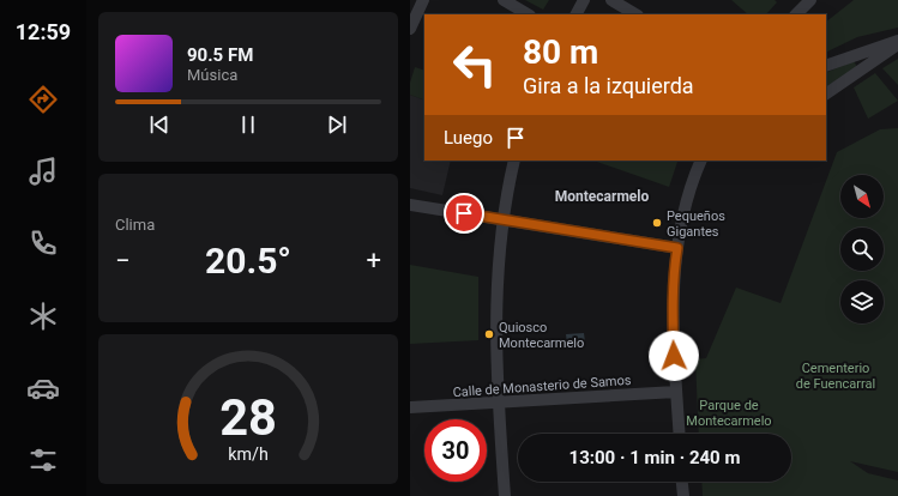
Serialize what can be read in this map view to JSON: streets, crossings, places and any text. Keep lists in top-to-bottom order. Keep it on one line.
{"streets":{"street":["Calle de Monasterio de Samos"]},"districts":["Montecarmelo"],"parks":["Cementerio de Fuencarral","Parque de Montecarmelo"],"places":["Pequeños Gigantes","Quiosco Montecarmelo"],"north":"bottom right","page":{"tabs":"12:59","turn":["80 m","Gira a la izquierda"],"song":["90.5 FM","Música"],"then":"Luego","tile":"Clima","heat":["−","20.5°","+"],"limit":"30","trip":"13:00 · 1 min · 240 m","gauge":["28","km/h"]}}
